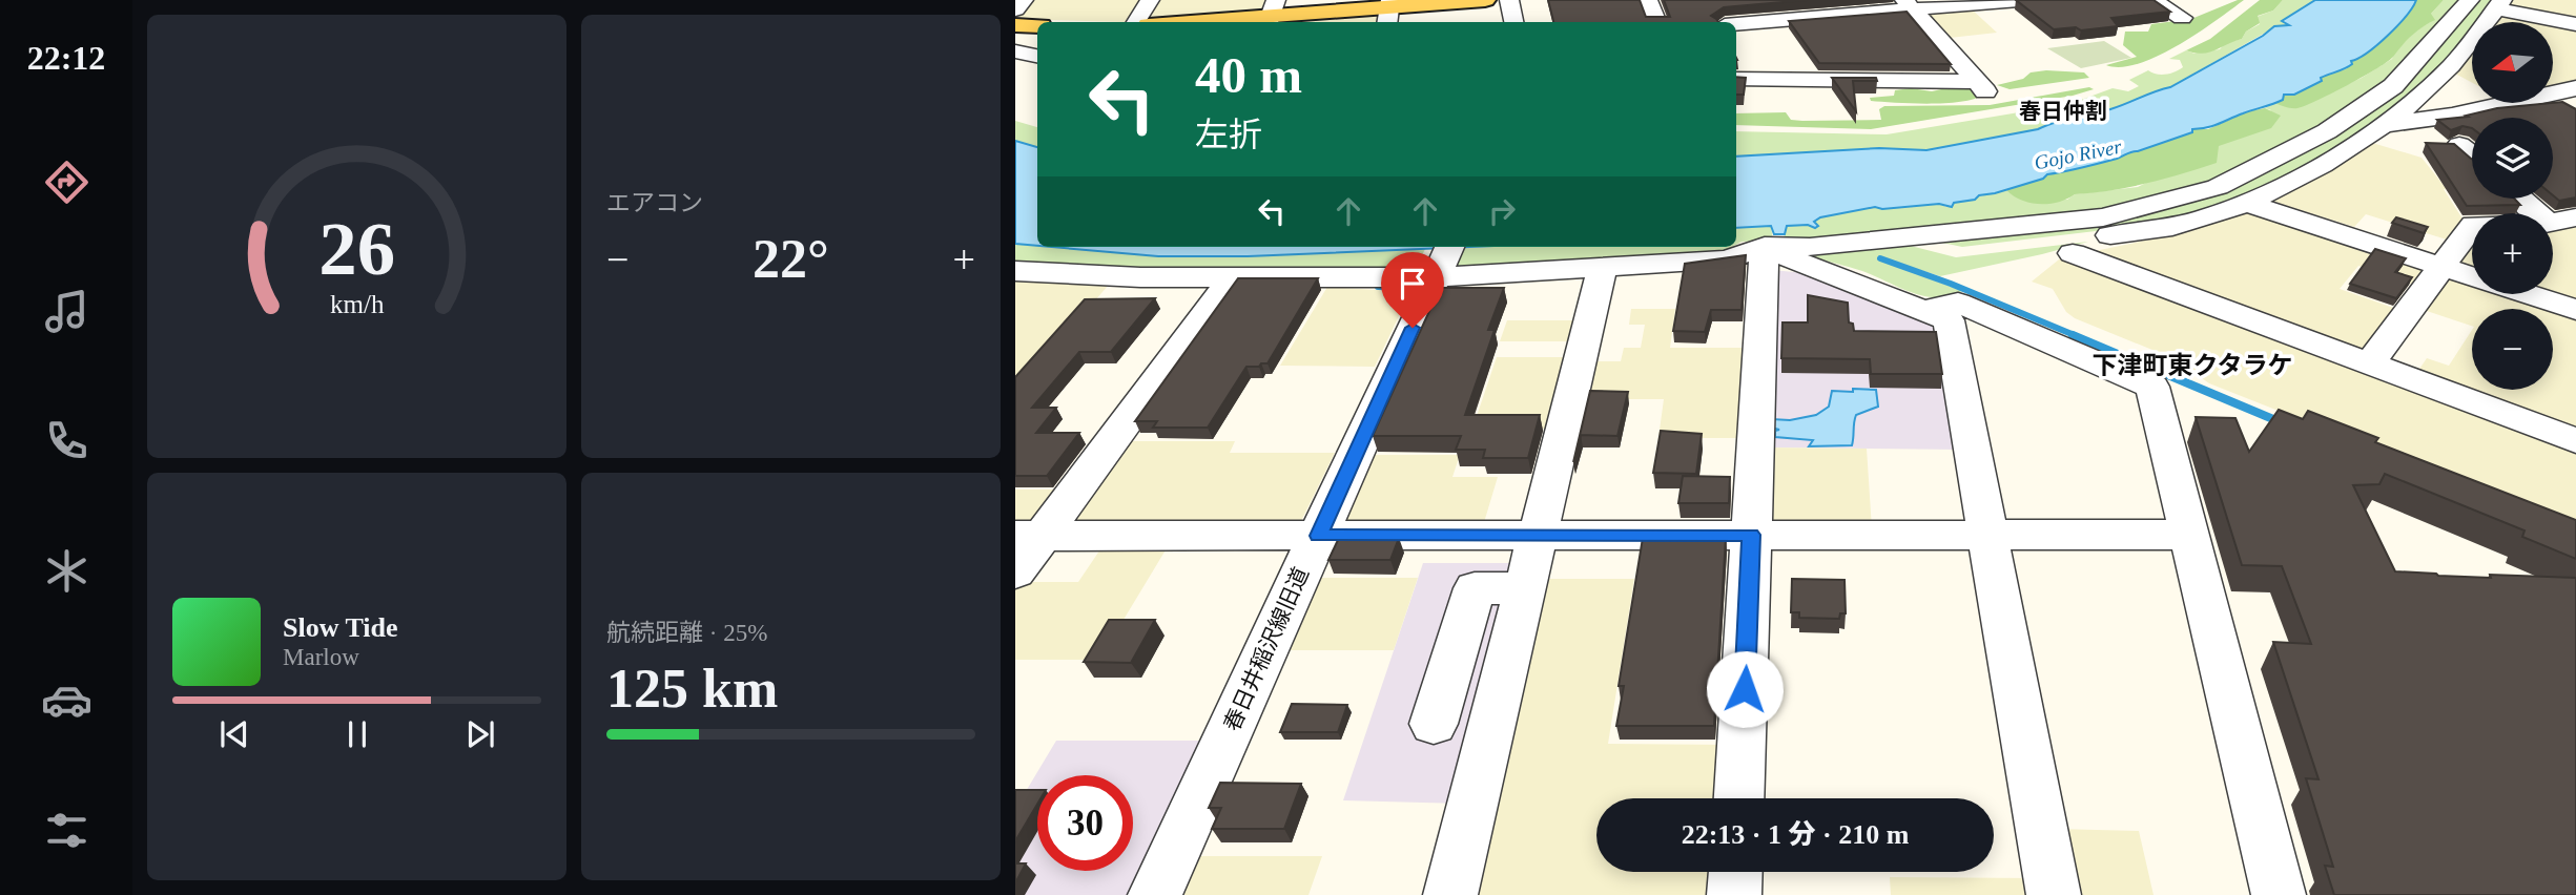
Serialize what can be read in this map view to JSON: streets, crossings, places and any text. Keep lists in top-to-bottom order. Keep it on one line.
{"streets":{"street":["春日井稲沢線旧道"]},"districts":["春日仲割","下津町東クタラケ"],"water":["Gojo River"],"north":"left","page":{"tabs":"22:12","tile":["エアコン",["航続距離 · 25%","125 km"]],"map_buttons":["+","−"],"turn":["40 m","左折"],"heat":["−","22°","+"],"song":["Slow Tide","Marlow"],"limit":"30","trip":"22:13 · 1 分 · 210 m","gauge":["26","km/h"]}}
